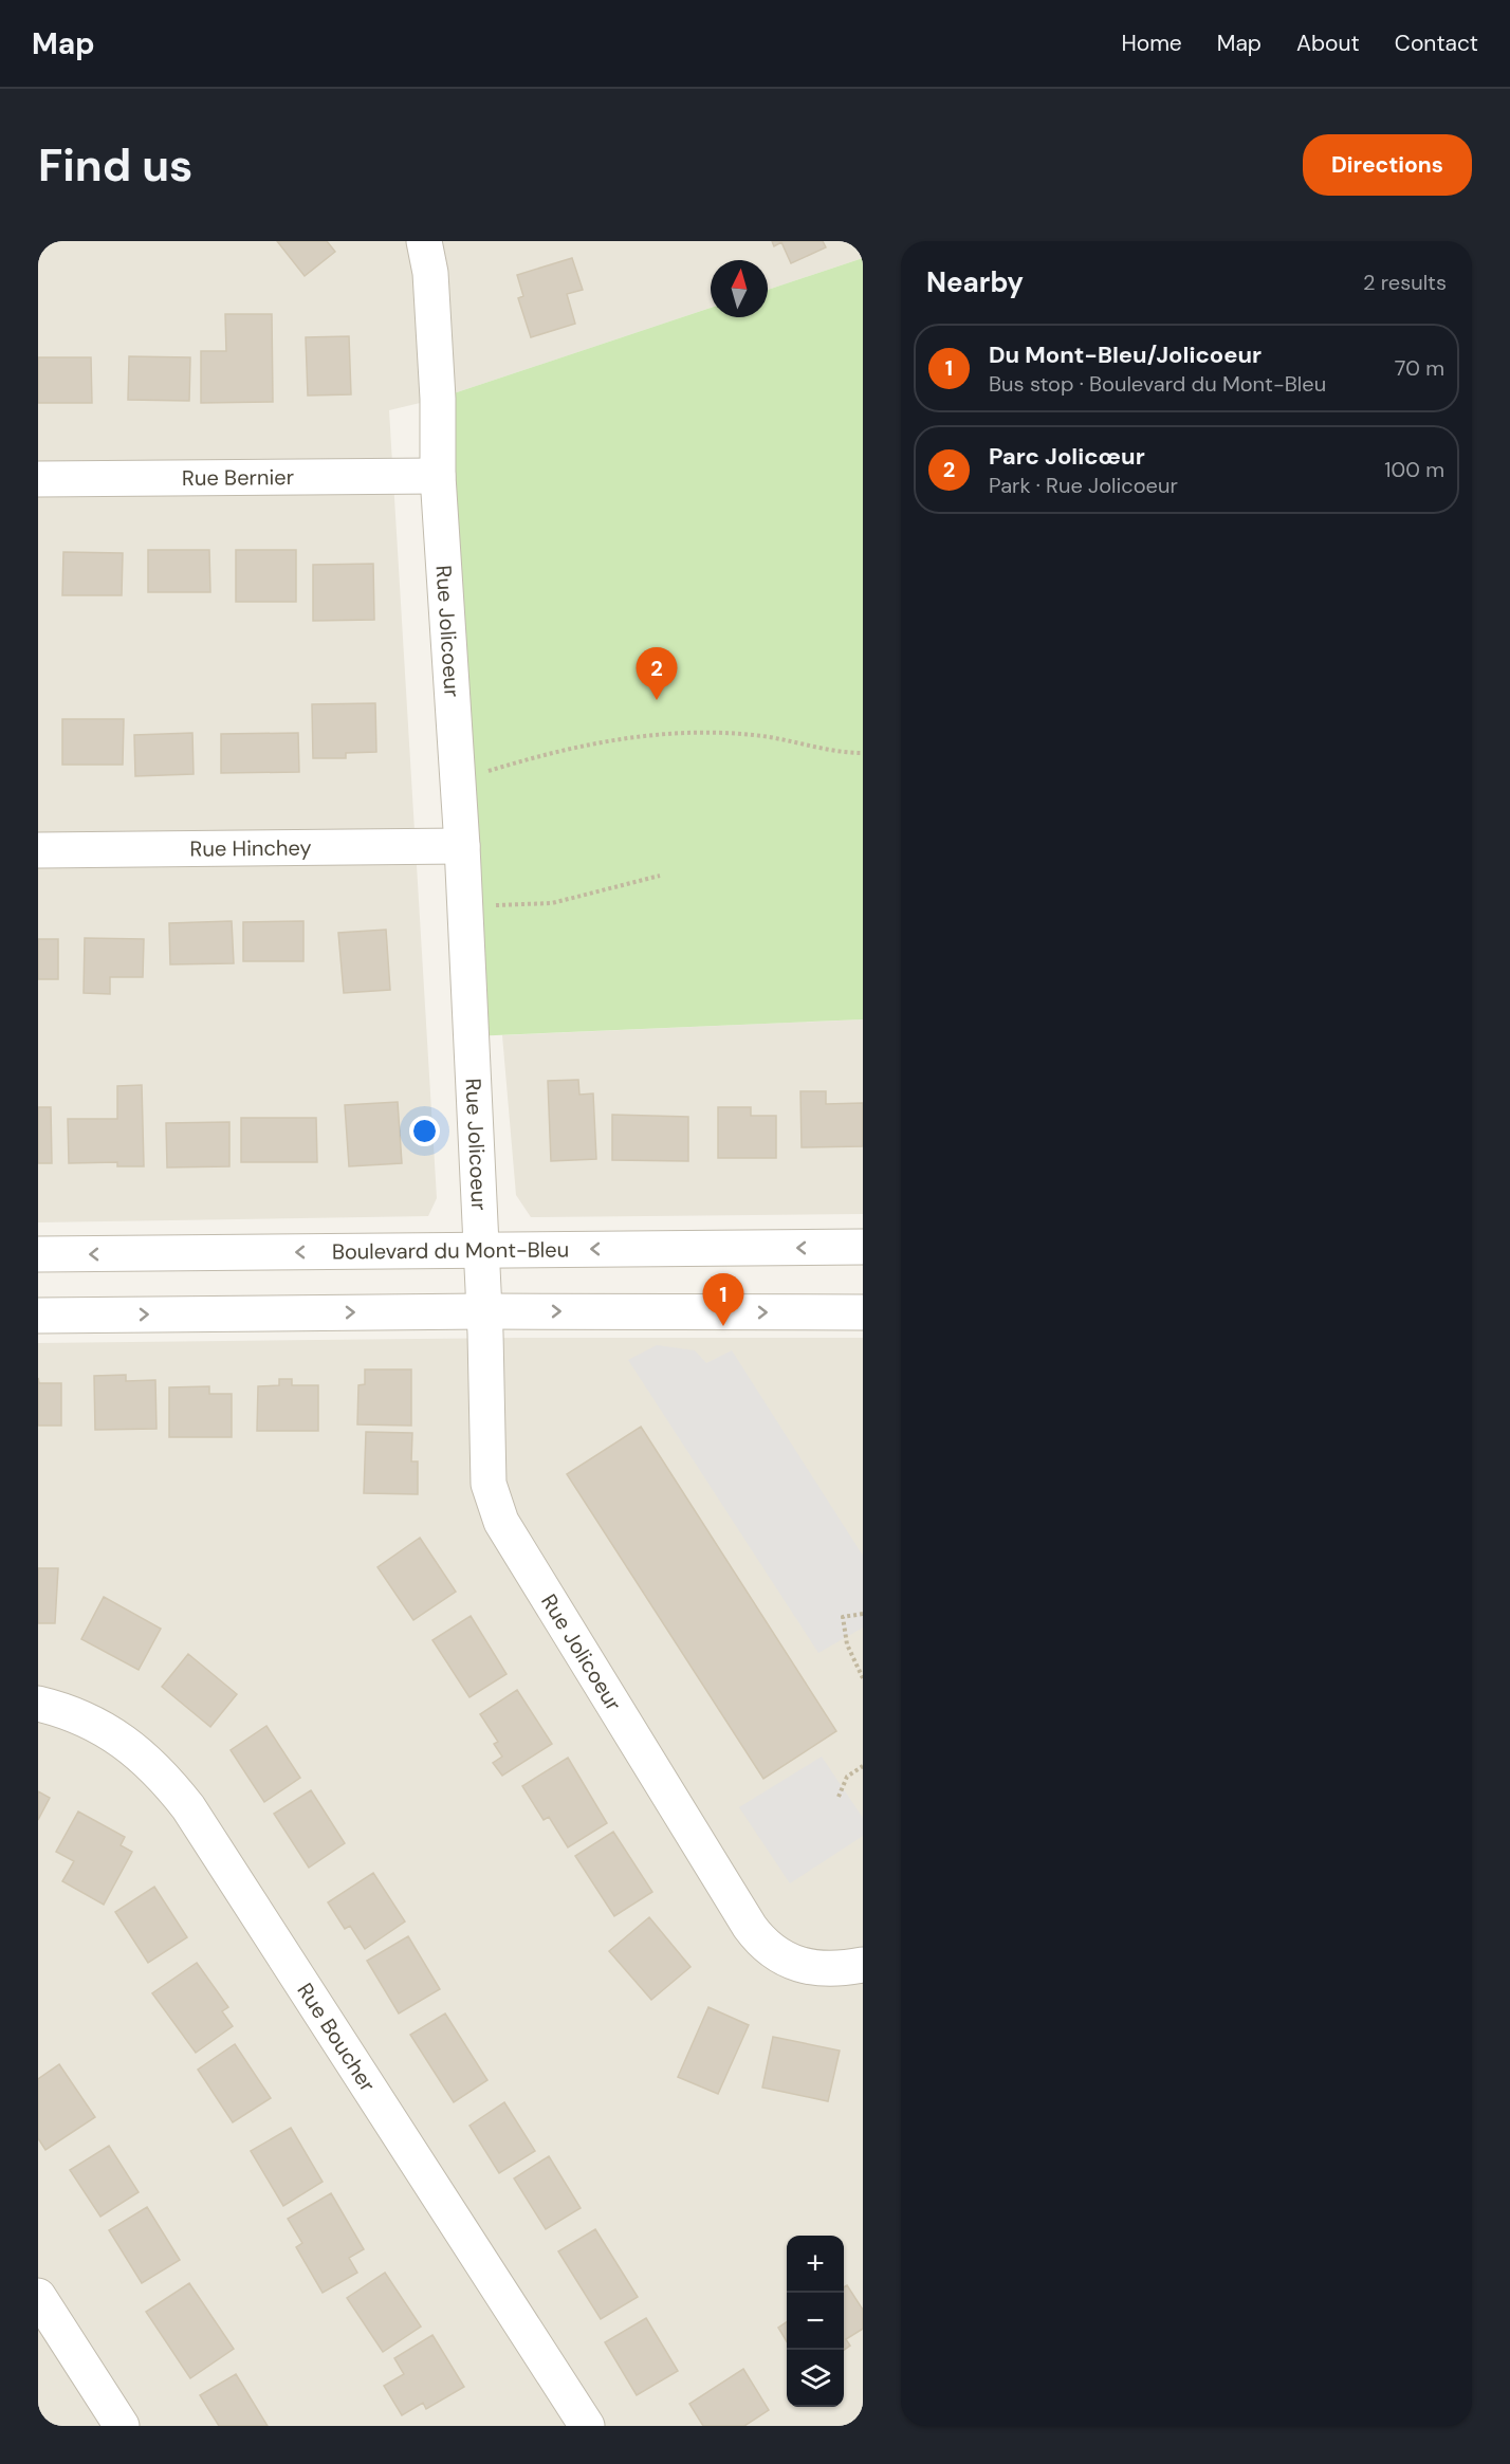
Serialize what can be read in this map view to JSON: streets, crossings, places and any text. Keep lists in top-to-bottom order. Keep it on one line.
{"streets":{"street":["Rue Bernier","Rue Jolicoeur","Rue Hinchey","Boulevard du Mont-Bleu","Rue Boucher"]},"crossings":[["Rue Bernier","Rue Jolicoeur"],["Rue Jolicoeur","Rue Hinchey"],["Rue Jolicoeur","Boulevard du Mont-Bleu"]],"north":"top","page":{"header":"Map","nav":["Home","Map","About","Contact"],"buttons":"Directions","title":"Find us","heading":["Nearby","2 results"],"list":[{"mark":"1","name":"Du Mont-Bleu/Jolicoeur","note":"Bus stop · Boulevard du Mont-Bleu","value":"70 m"},{"mark":"2","name":"Parc Jolicœur","note":"Park · Rue Jolicoeur","value":"100 m"}],"pins":["2","1"],"map_buttons":["+","−"]}}
